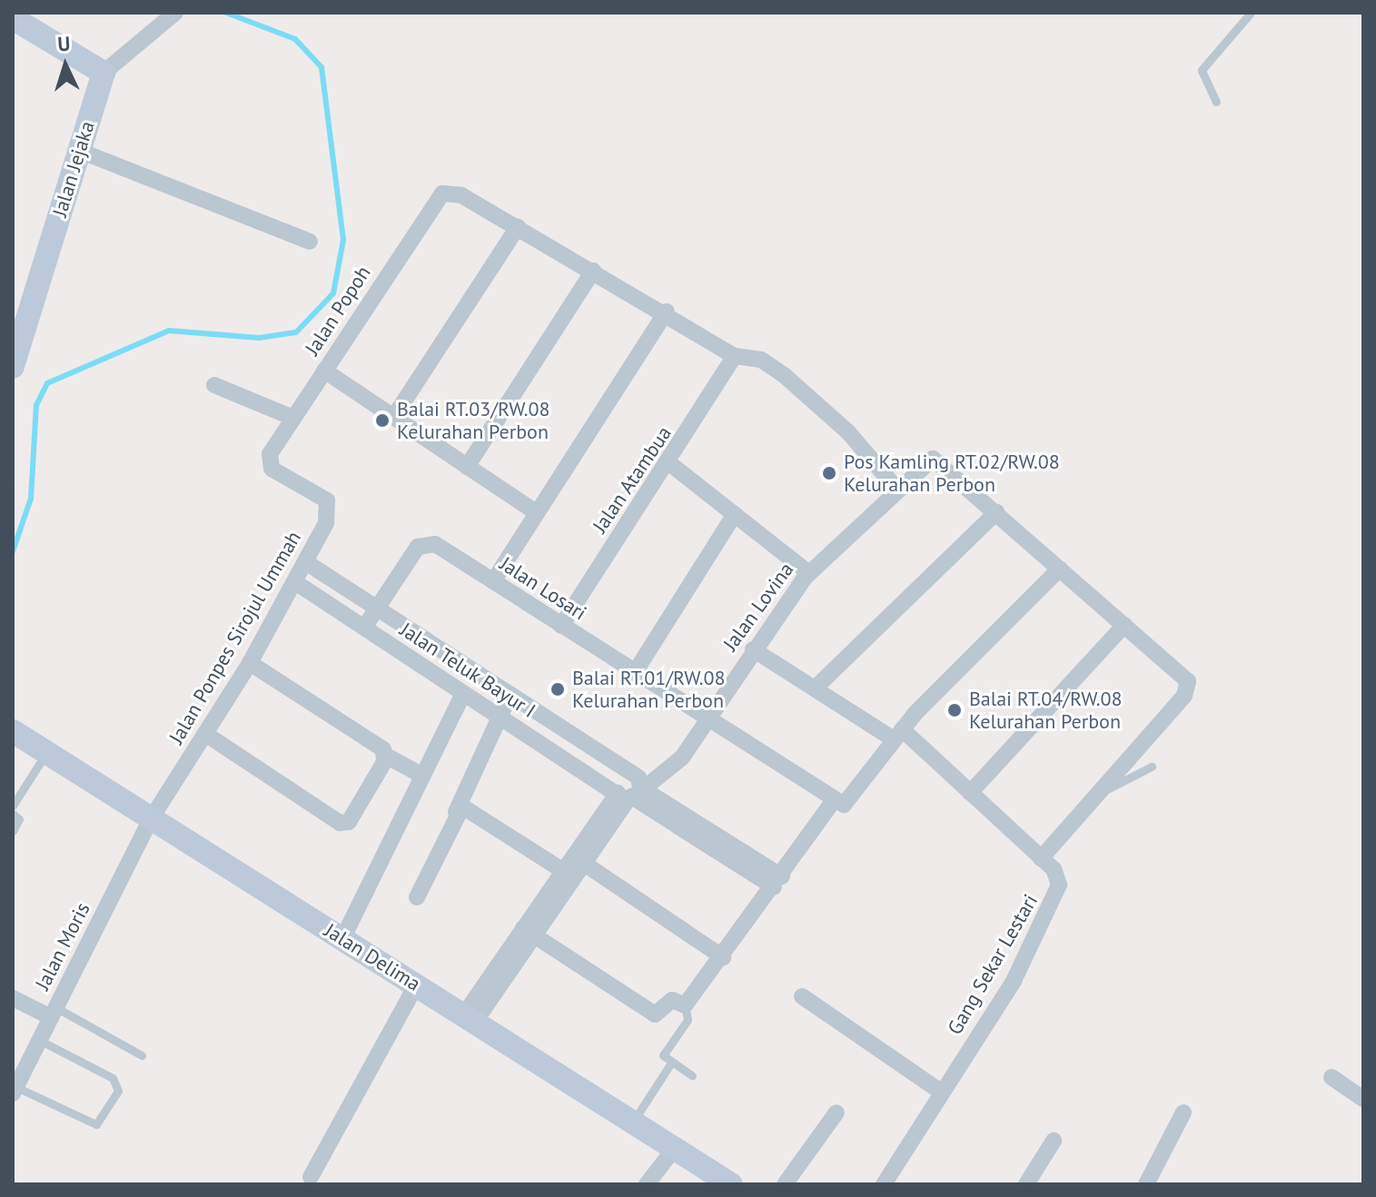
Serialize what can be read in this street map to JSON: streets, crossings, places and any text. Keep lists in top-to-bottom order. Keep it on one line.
{"streets":{"street":["Jalan Jejaka","Jalan Popoh","Jalan Atambua","Jalan Losari","Jalan Lovina","Jalan Ponpes Sirojul Ummah","Jalan Teluk Bayur I","Jalan Moris","Jalan Delima","Gang Sekar Lestari"]},"crossings":[["Jalan Popoh","Jalan Ponpes Sirojul Ummah"],["Jalan Atambua","Jalan Losari"],["Jalan Losari","Jalan Lovina"],["Jalan Losari","Jalan Teluk Bayur I"],["Jalan Lovina","Jalan Teluk Bayur I"],["Jalan Ponpes Sirojul Ummah","Jalan Teluk Bayur I"],["Jalan Ponpes Sirojul Ummah","Jalan Moris"],["Jalan Ponpes Sirojul Ummah","Jalan Delima"],["Jalan Moris","Jalan Delima"]],"places":["Balai RT.03/RW.08 Kelurahan Perbon","Pos Kamling RT.02/RW.08 Kelurahan Perbon","Balai RT.01/RW.08 Kelurahan Perbon","Balai RT.04/RW.08 Kelurahan Perbon"],"north":"top"}
